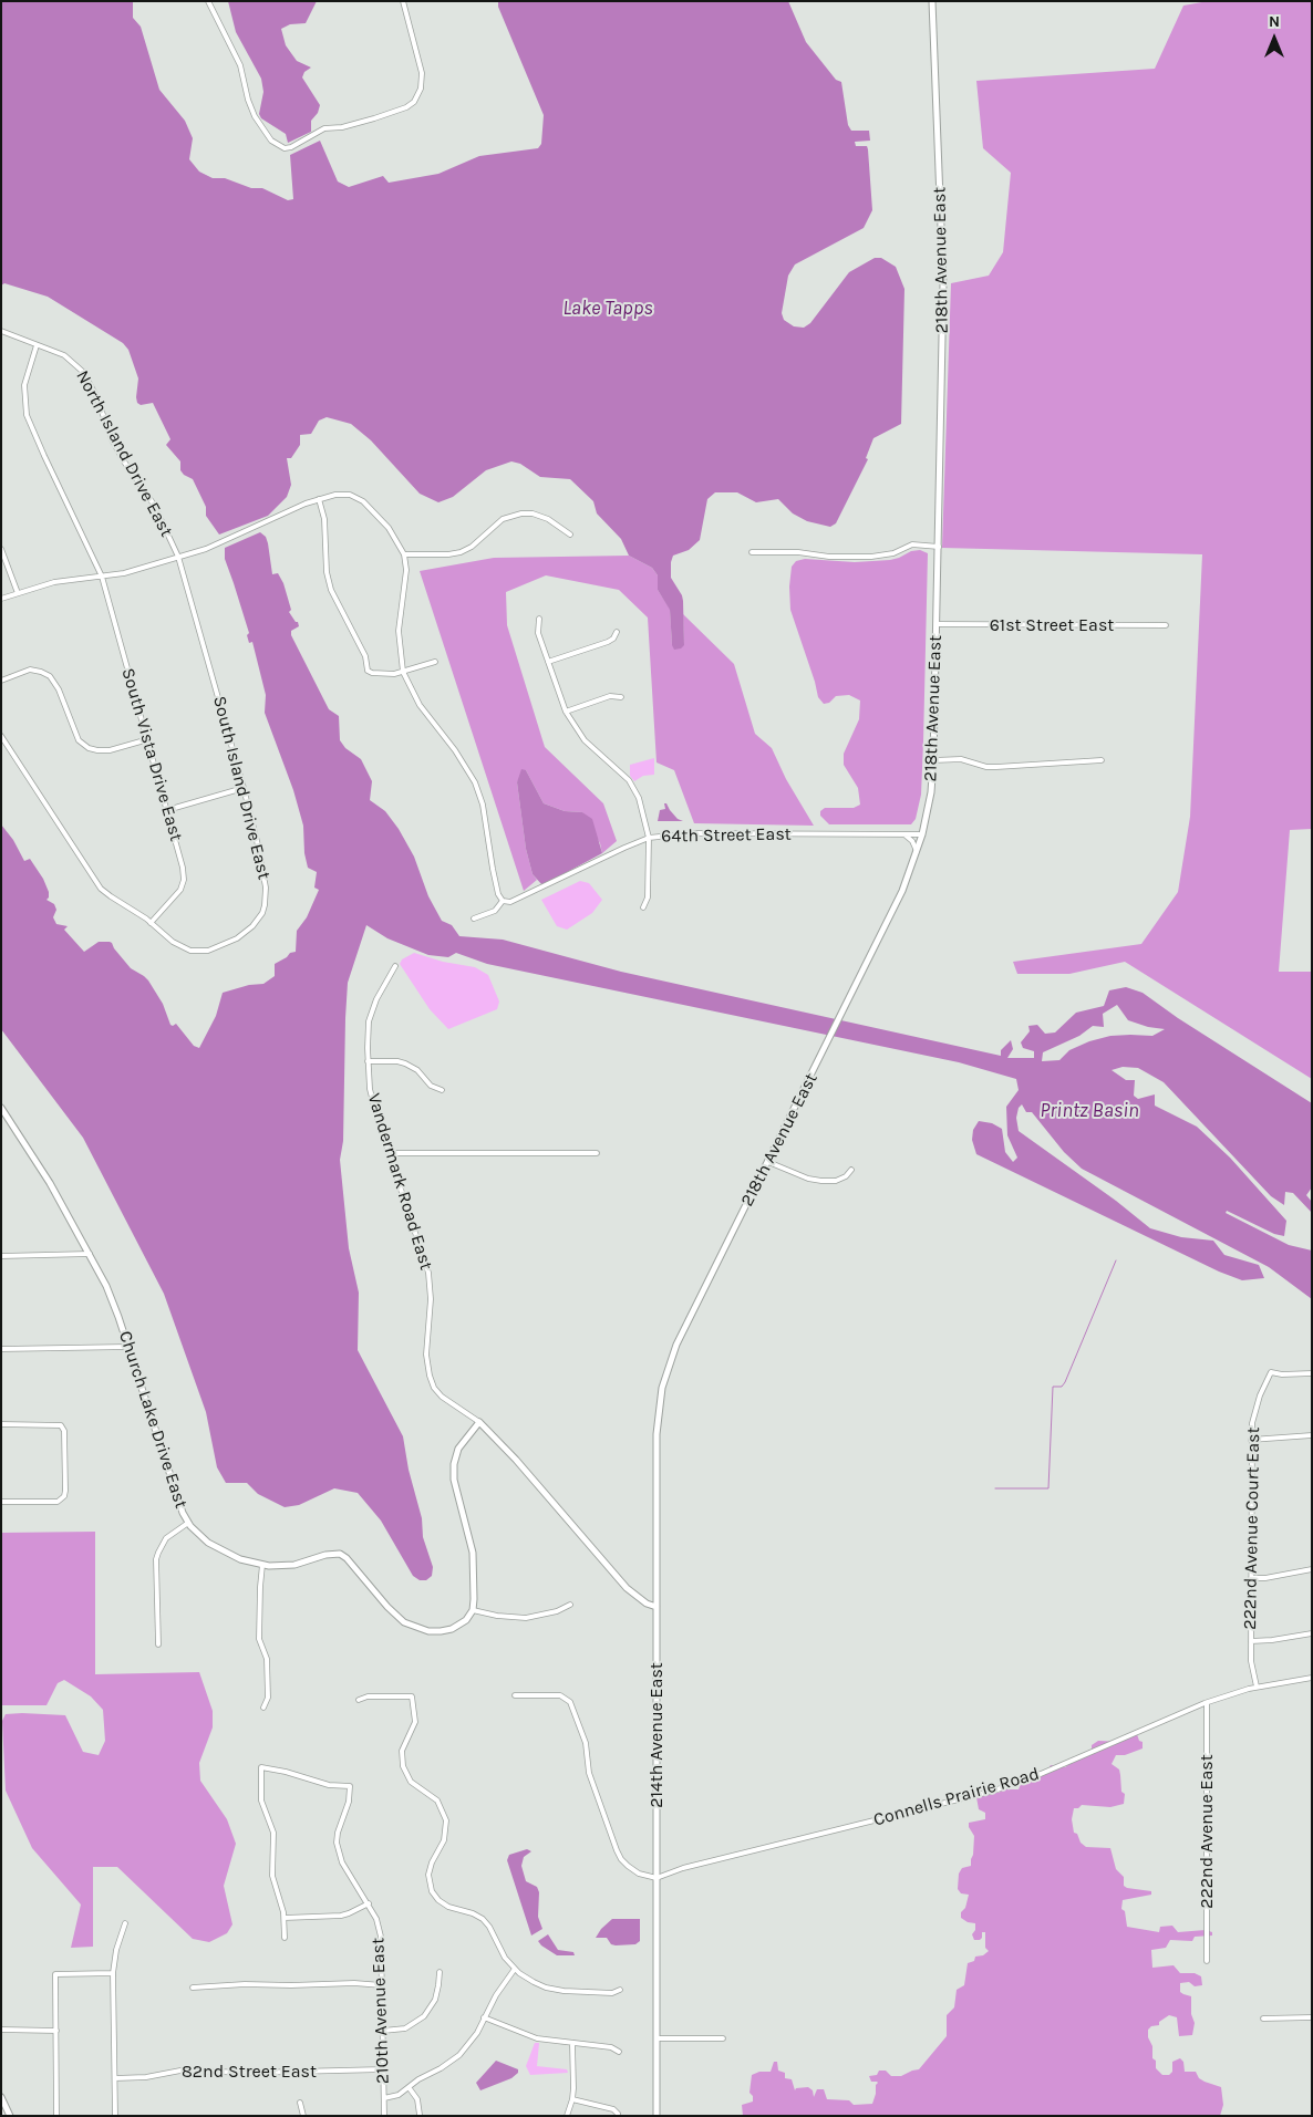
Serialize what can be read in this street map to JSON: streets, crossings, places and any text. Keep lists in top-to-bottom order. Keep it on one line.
{"streets":{"street":["218th Avenue East","North Island Drive East","61st Street East","South Vista Drive East","South Island Drive East","64th Street East","Vandermark Road East","Church Lake Drive East","222nd Avenue Court East","214th Avenue East","Connells Prairie Road","222nd Avenue East","210th Avenue East","82nd Street East"]},"crossings":[["218th Avenue East","61st Street East"],["218th Avenue East","64th Street East"],["218th Avenue East","214th Avenue East"],["North Island Drive East","South Vista Drive East"],["North Island Drive East","South Island Drive East"],["South Vista Drive East","South Island Drive East"],["Vandermark Road East","214th Avenue East"],["222nd Avenue Court East","Connells Prairie Road"],["214th Avenue East","Connells Prairie Road"],["Connells Prairie Road","222nd Avenue East"],["210th Avenue East","82nd Street East"]],"water":["Lake Tapps","Printz Basin"],"north":"top"}
